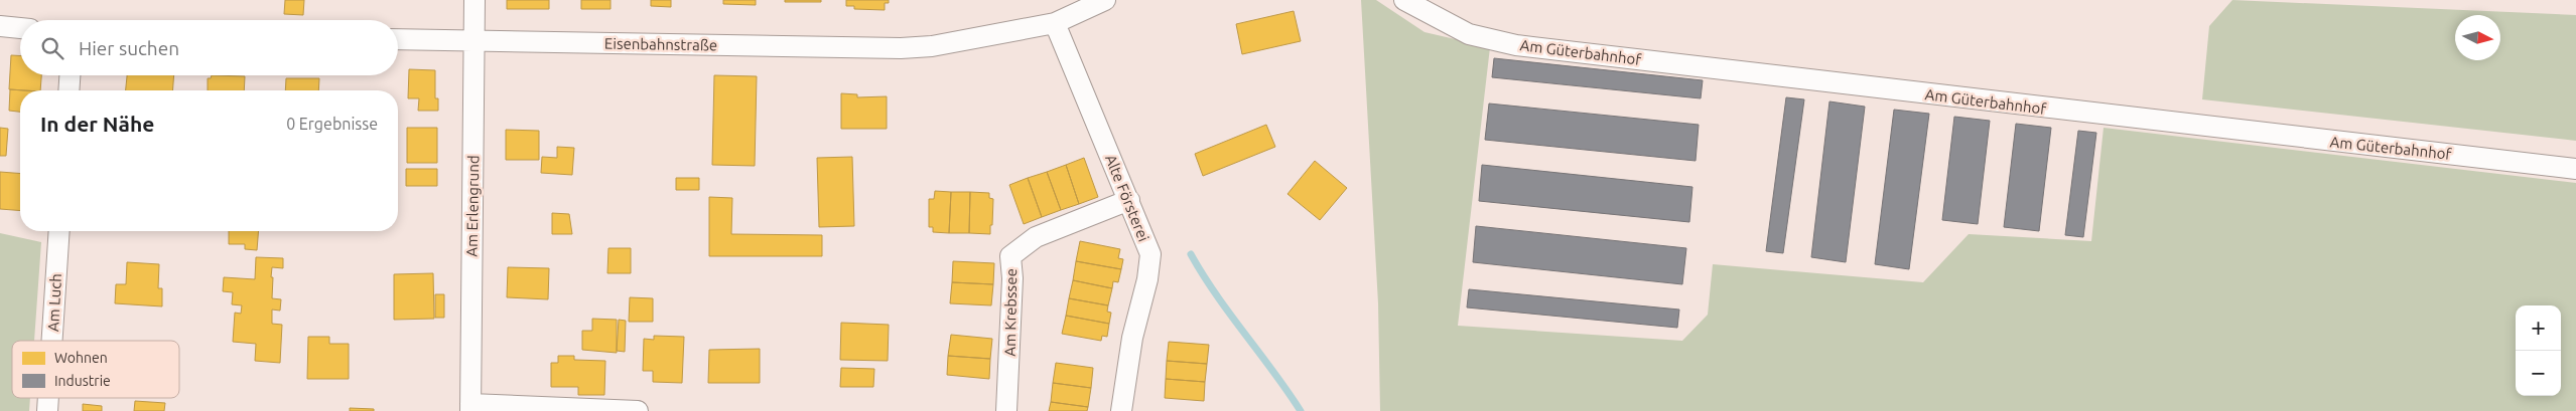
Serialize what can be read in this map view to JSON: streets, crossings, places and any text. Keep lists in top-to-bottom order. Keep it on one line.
{"streets":{"street":["Eisenbahnstraße","Am Güterbahnhof","Alte Försterei","Am Erlengrund","Am Luch","Am Krebssee"]},"crossings":[["Eisenbahnstraße","Alte Försterei"],["Eisenbahnstraße","Am Erlengrund"],["Alte Försterei","Am Krebssee"]],"legend":["Wohnen","Industrie"],"north":"right","page":{"search":"Hier suchen","heading":["In der Nähe","0 Ergebnisse"],"map_buttons":["+","−"]}}
